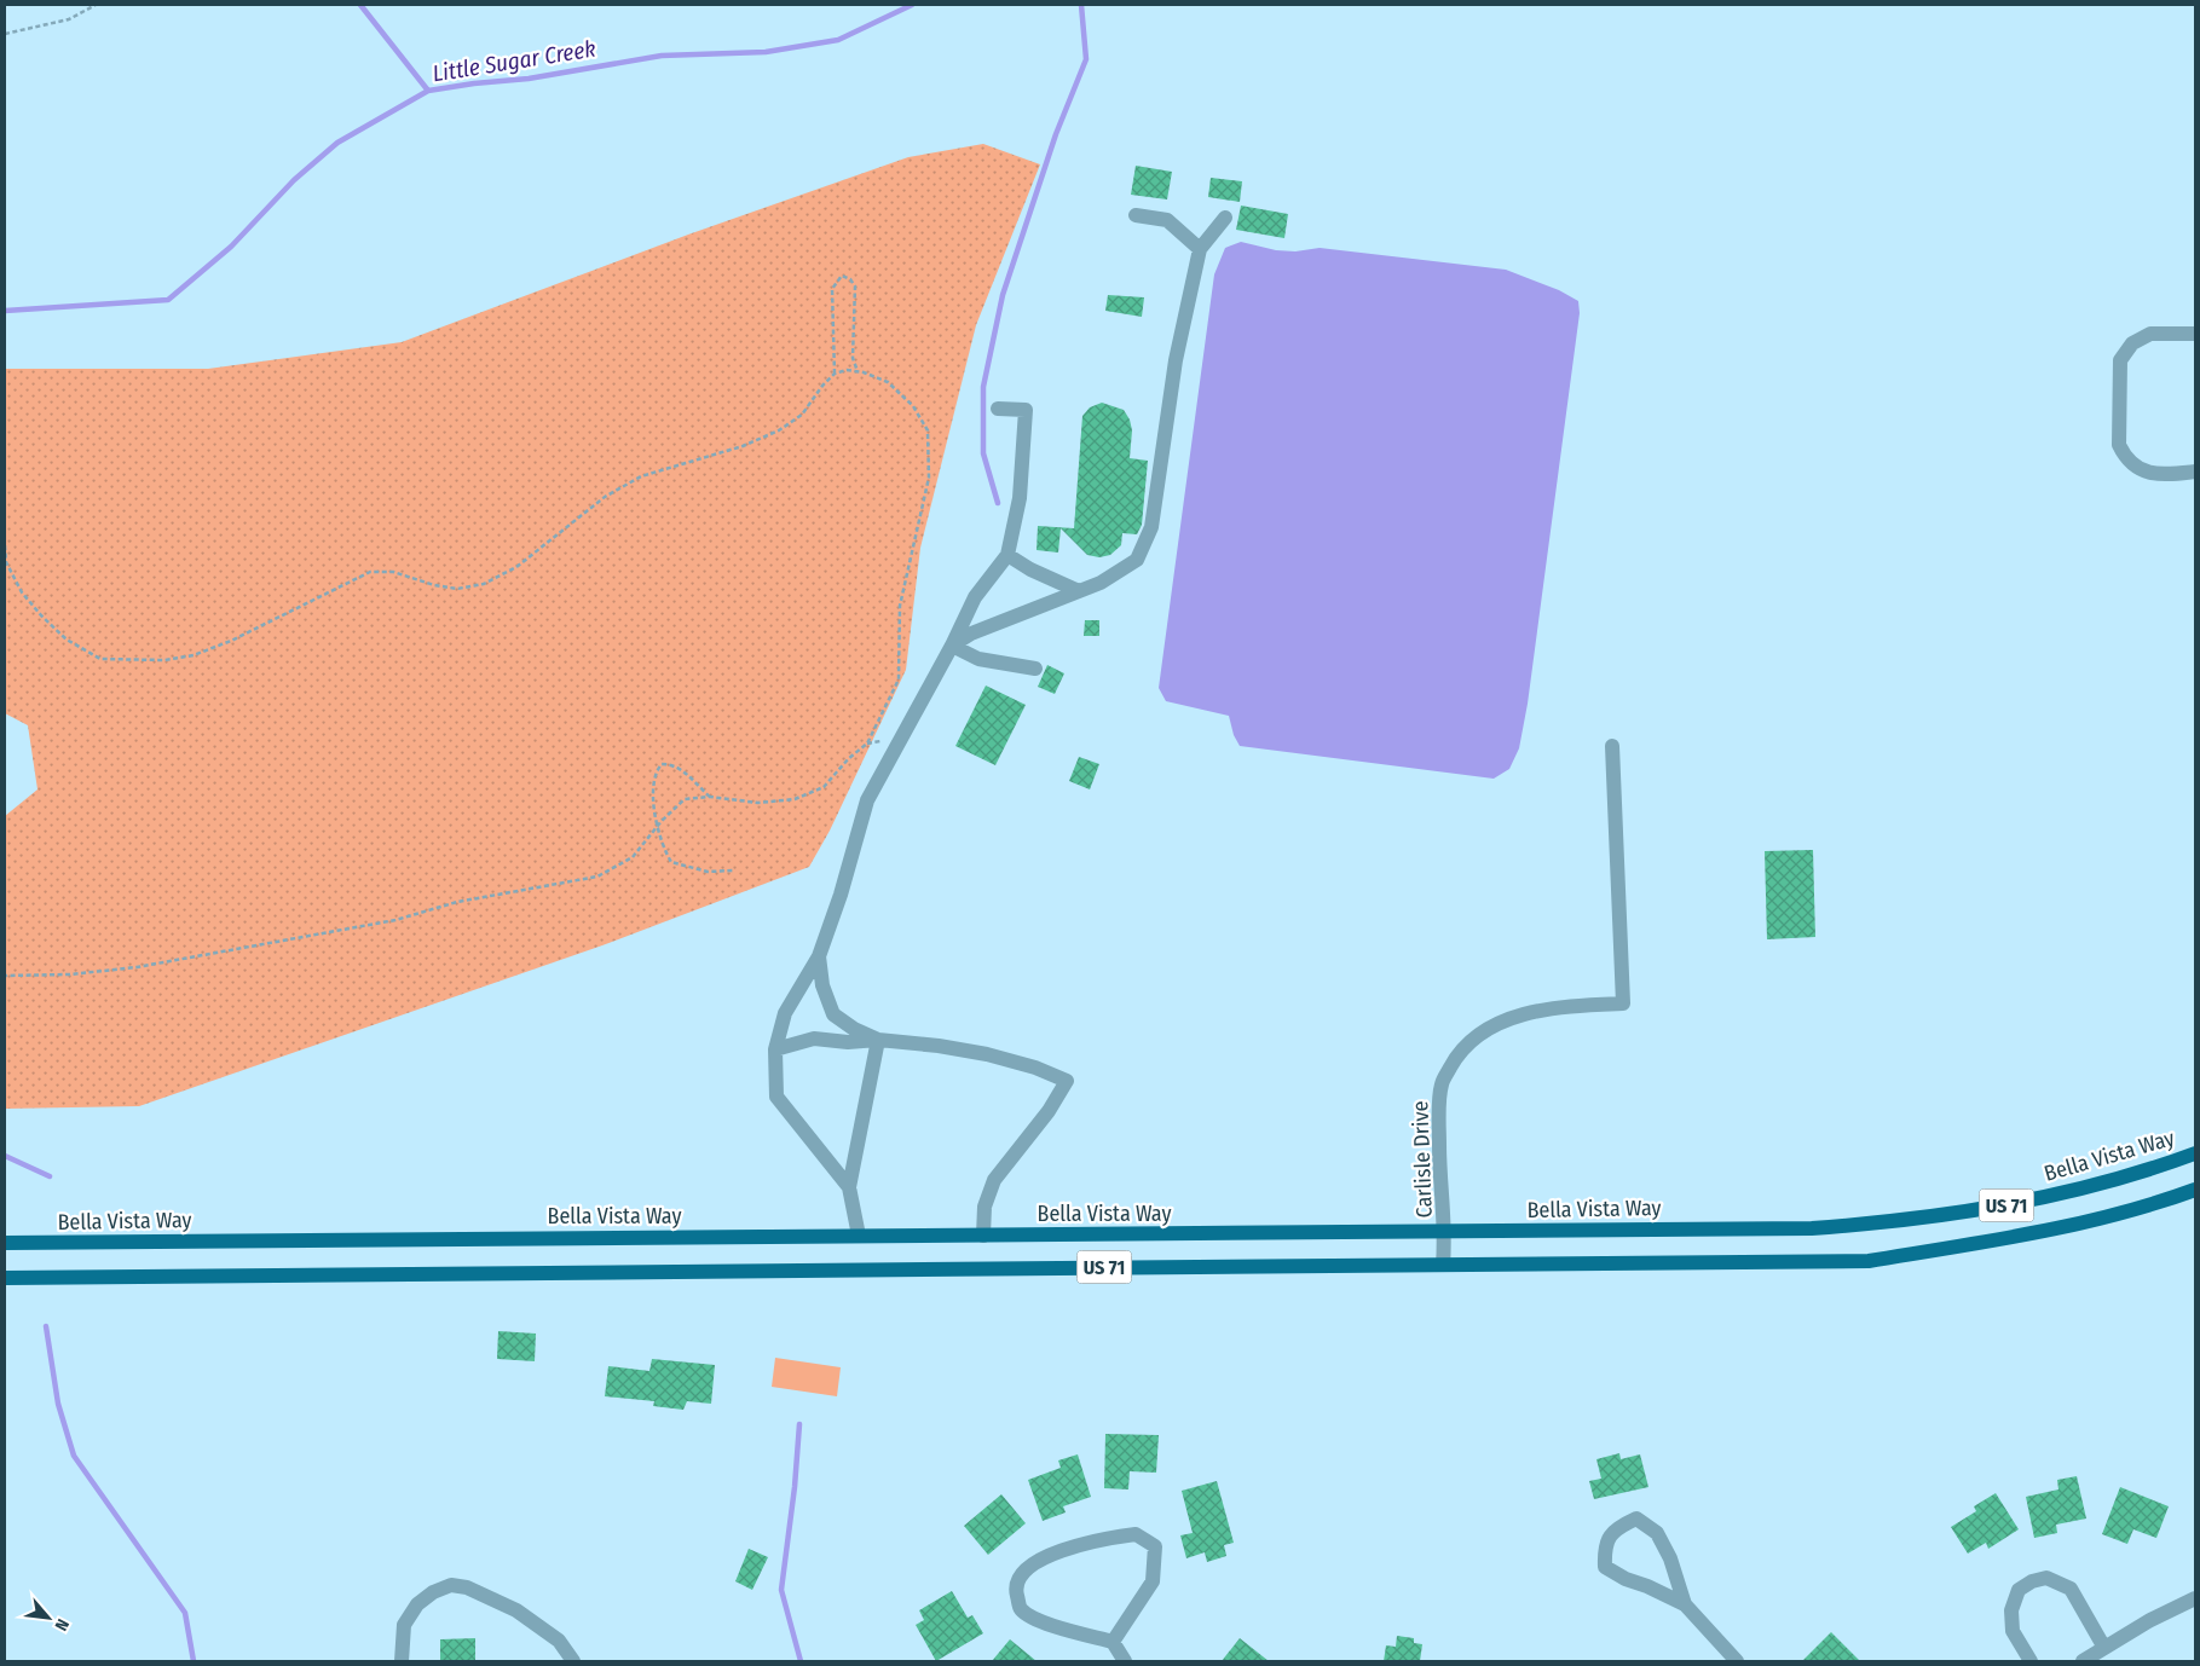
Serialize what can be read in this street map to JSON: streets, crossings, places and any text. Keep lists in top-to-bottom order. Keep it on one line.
{"streets":{"main road":["Bella Vista Way","US 71"],"street":["Carlisle Drive"]},"crossings":[["Bella Vista Way","Carlisle Drive"],["Carlisle Drive","US 71"]],"water":["Little Sugar Creek"],"north":"bottom right"}
